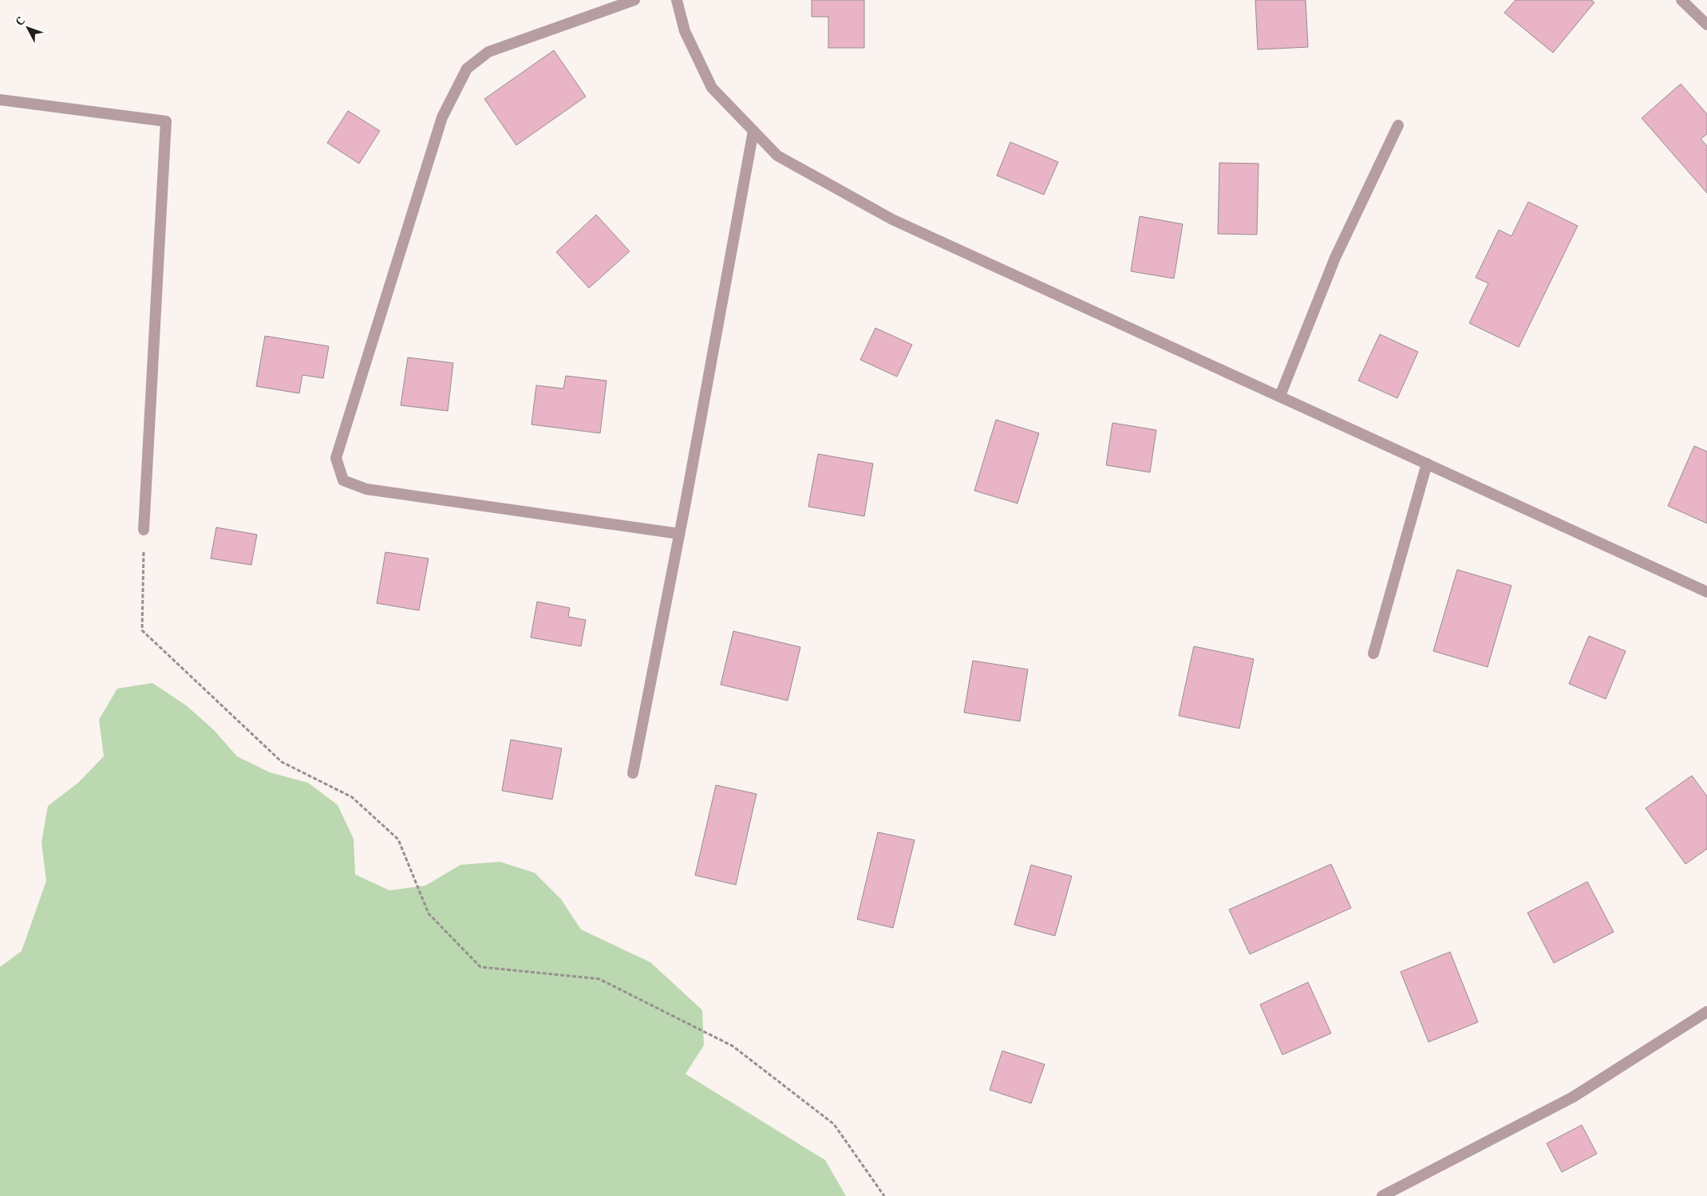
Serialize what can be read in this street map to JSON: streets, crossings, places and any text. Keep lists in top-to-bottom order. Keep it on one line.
{"north":"top left"}
